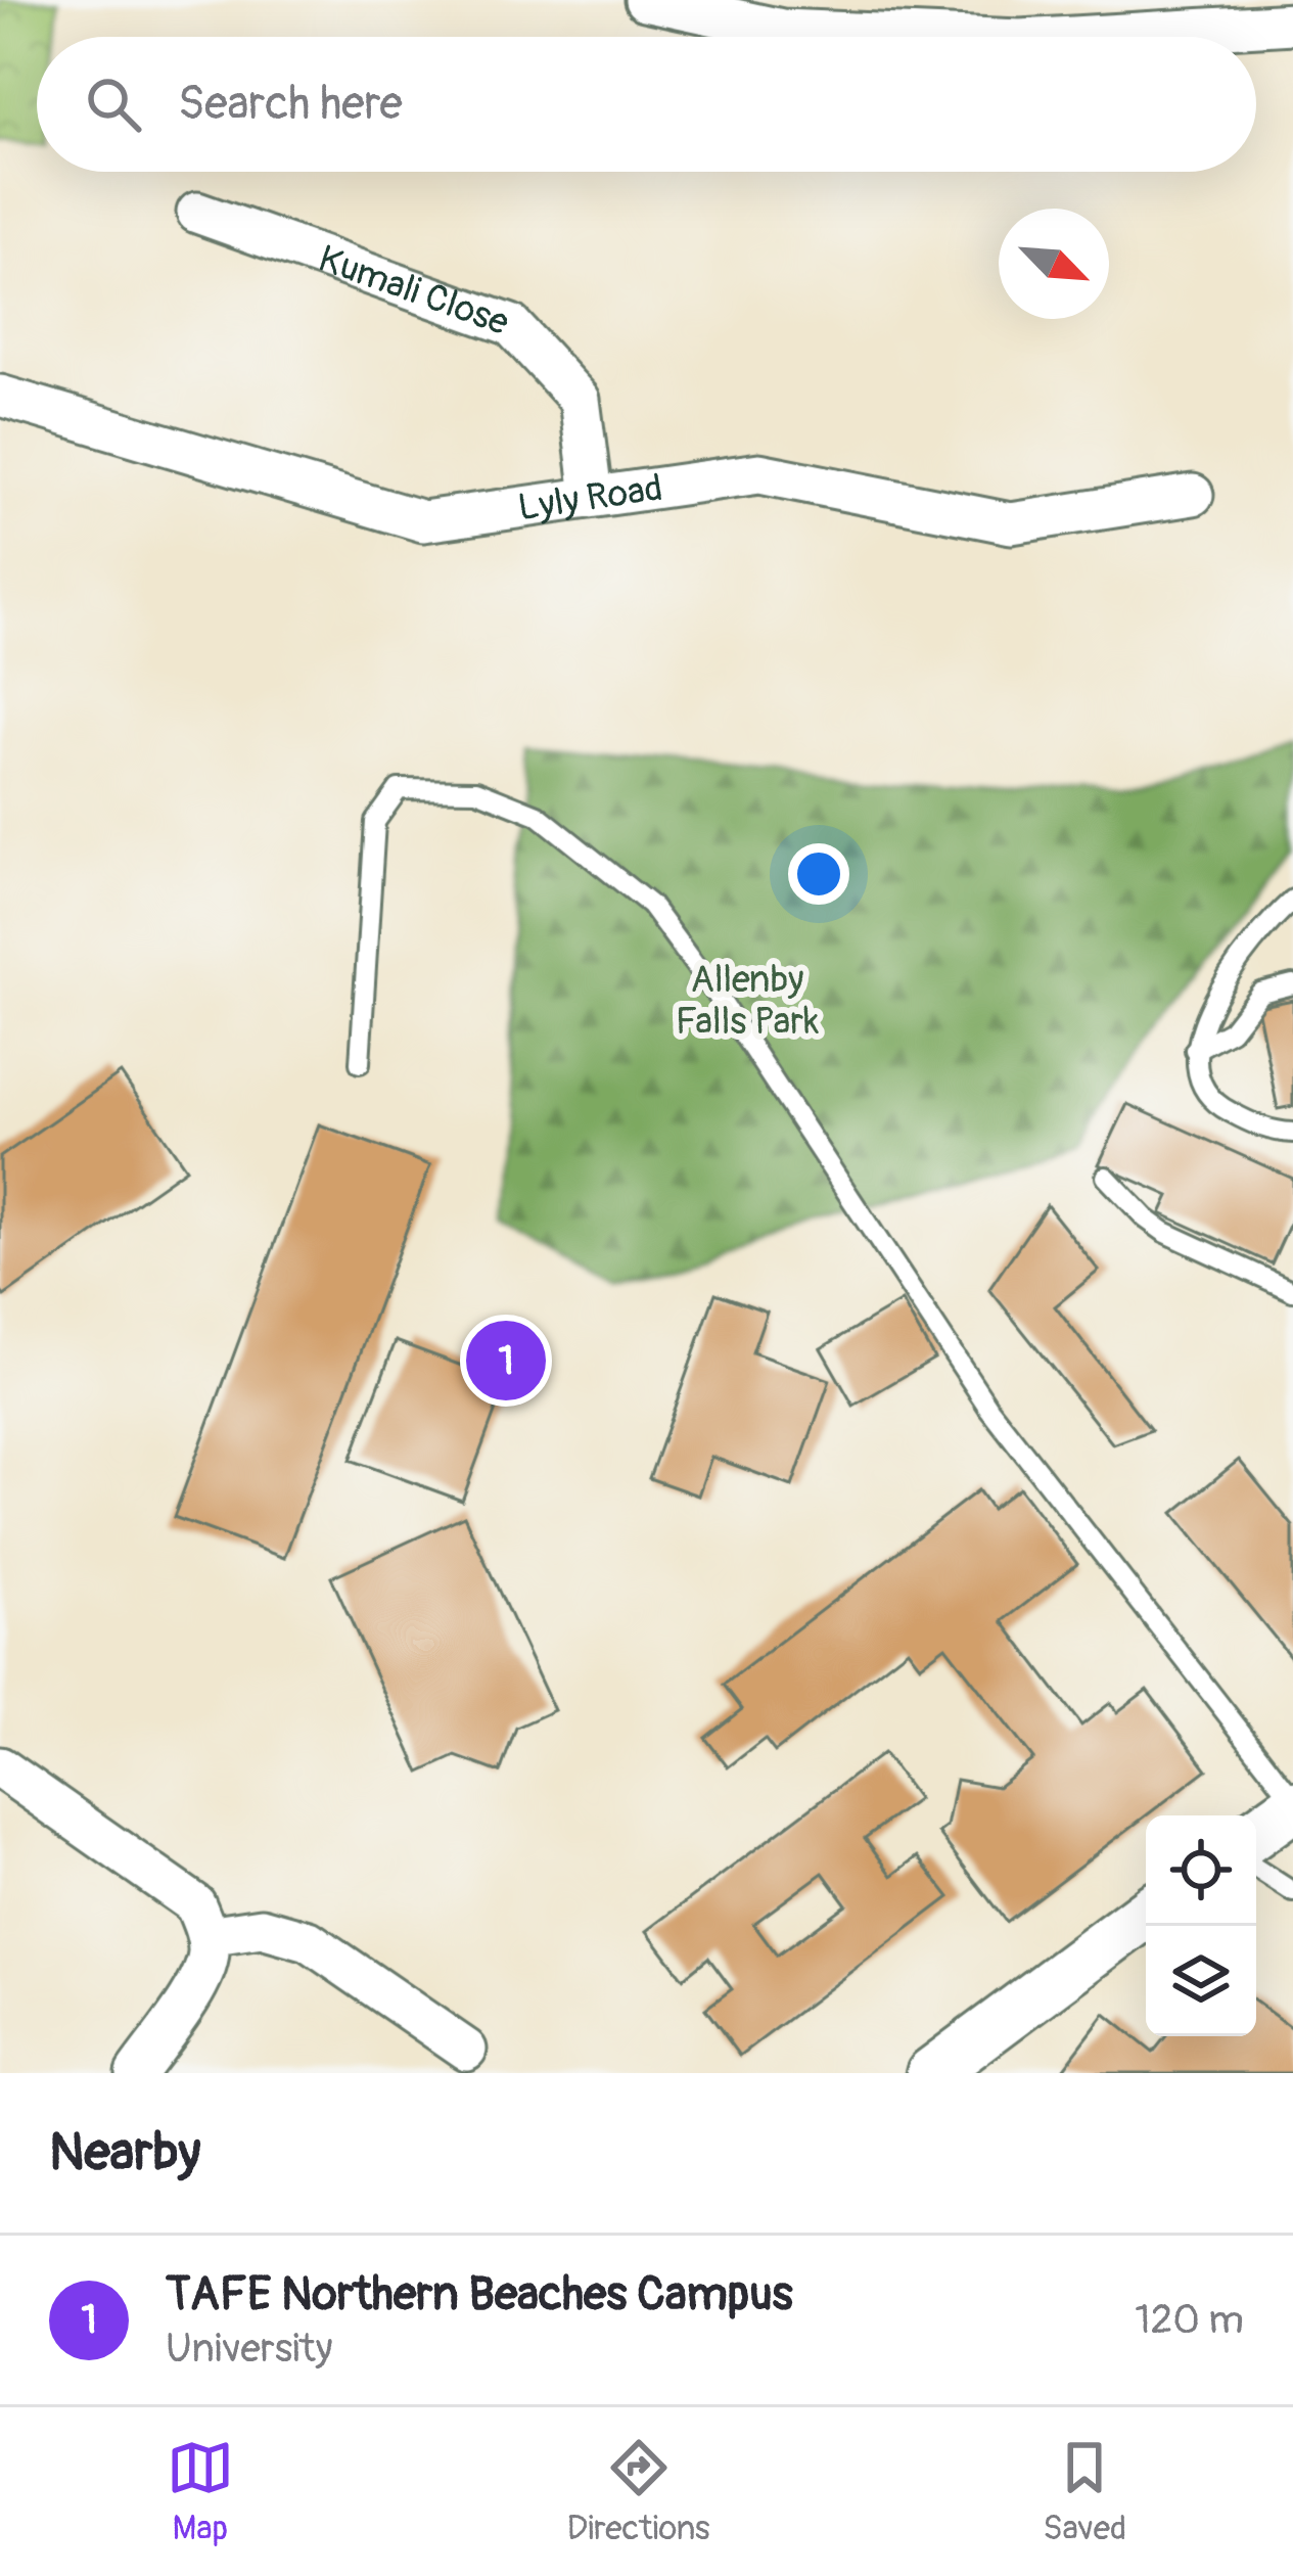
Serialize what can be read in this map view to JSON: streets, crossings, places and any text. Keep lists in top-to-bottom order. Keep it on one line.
{"streets":{"street":["Kumali Close","Lyly Road"]},"crossings":[["Kumali Close","Lyly Road"]],"parks":["Allenby Falls Park"],"north":"bottom right","page":{"search":"Search here","pins":"1","heading":"Nearby","list":[{"mark":"1","name":"TAFE Northern Beaches Campus","note":"University","value":"120 m"}],"nav":["Map","Directions","Saved"]}}
